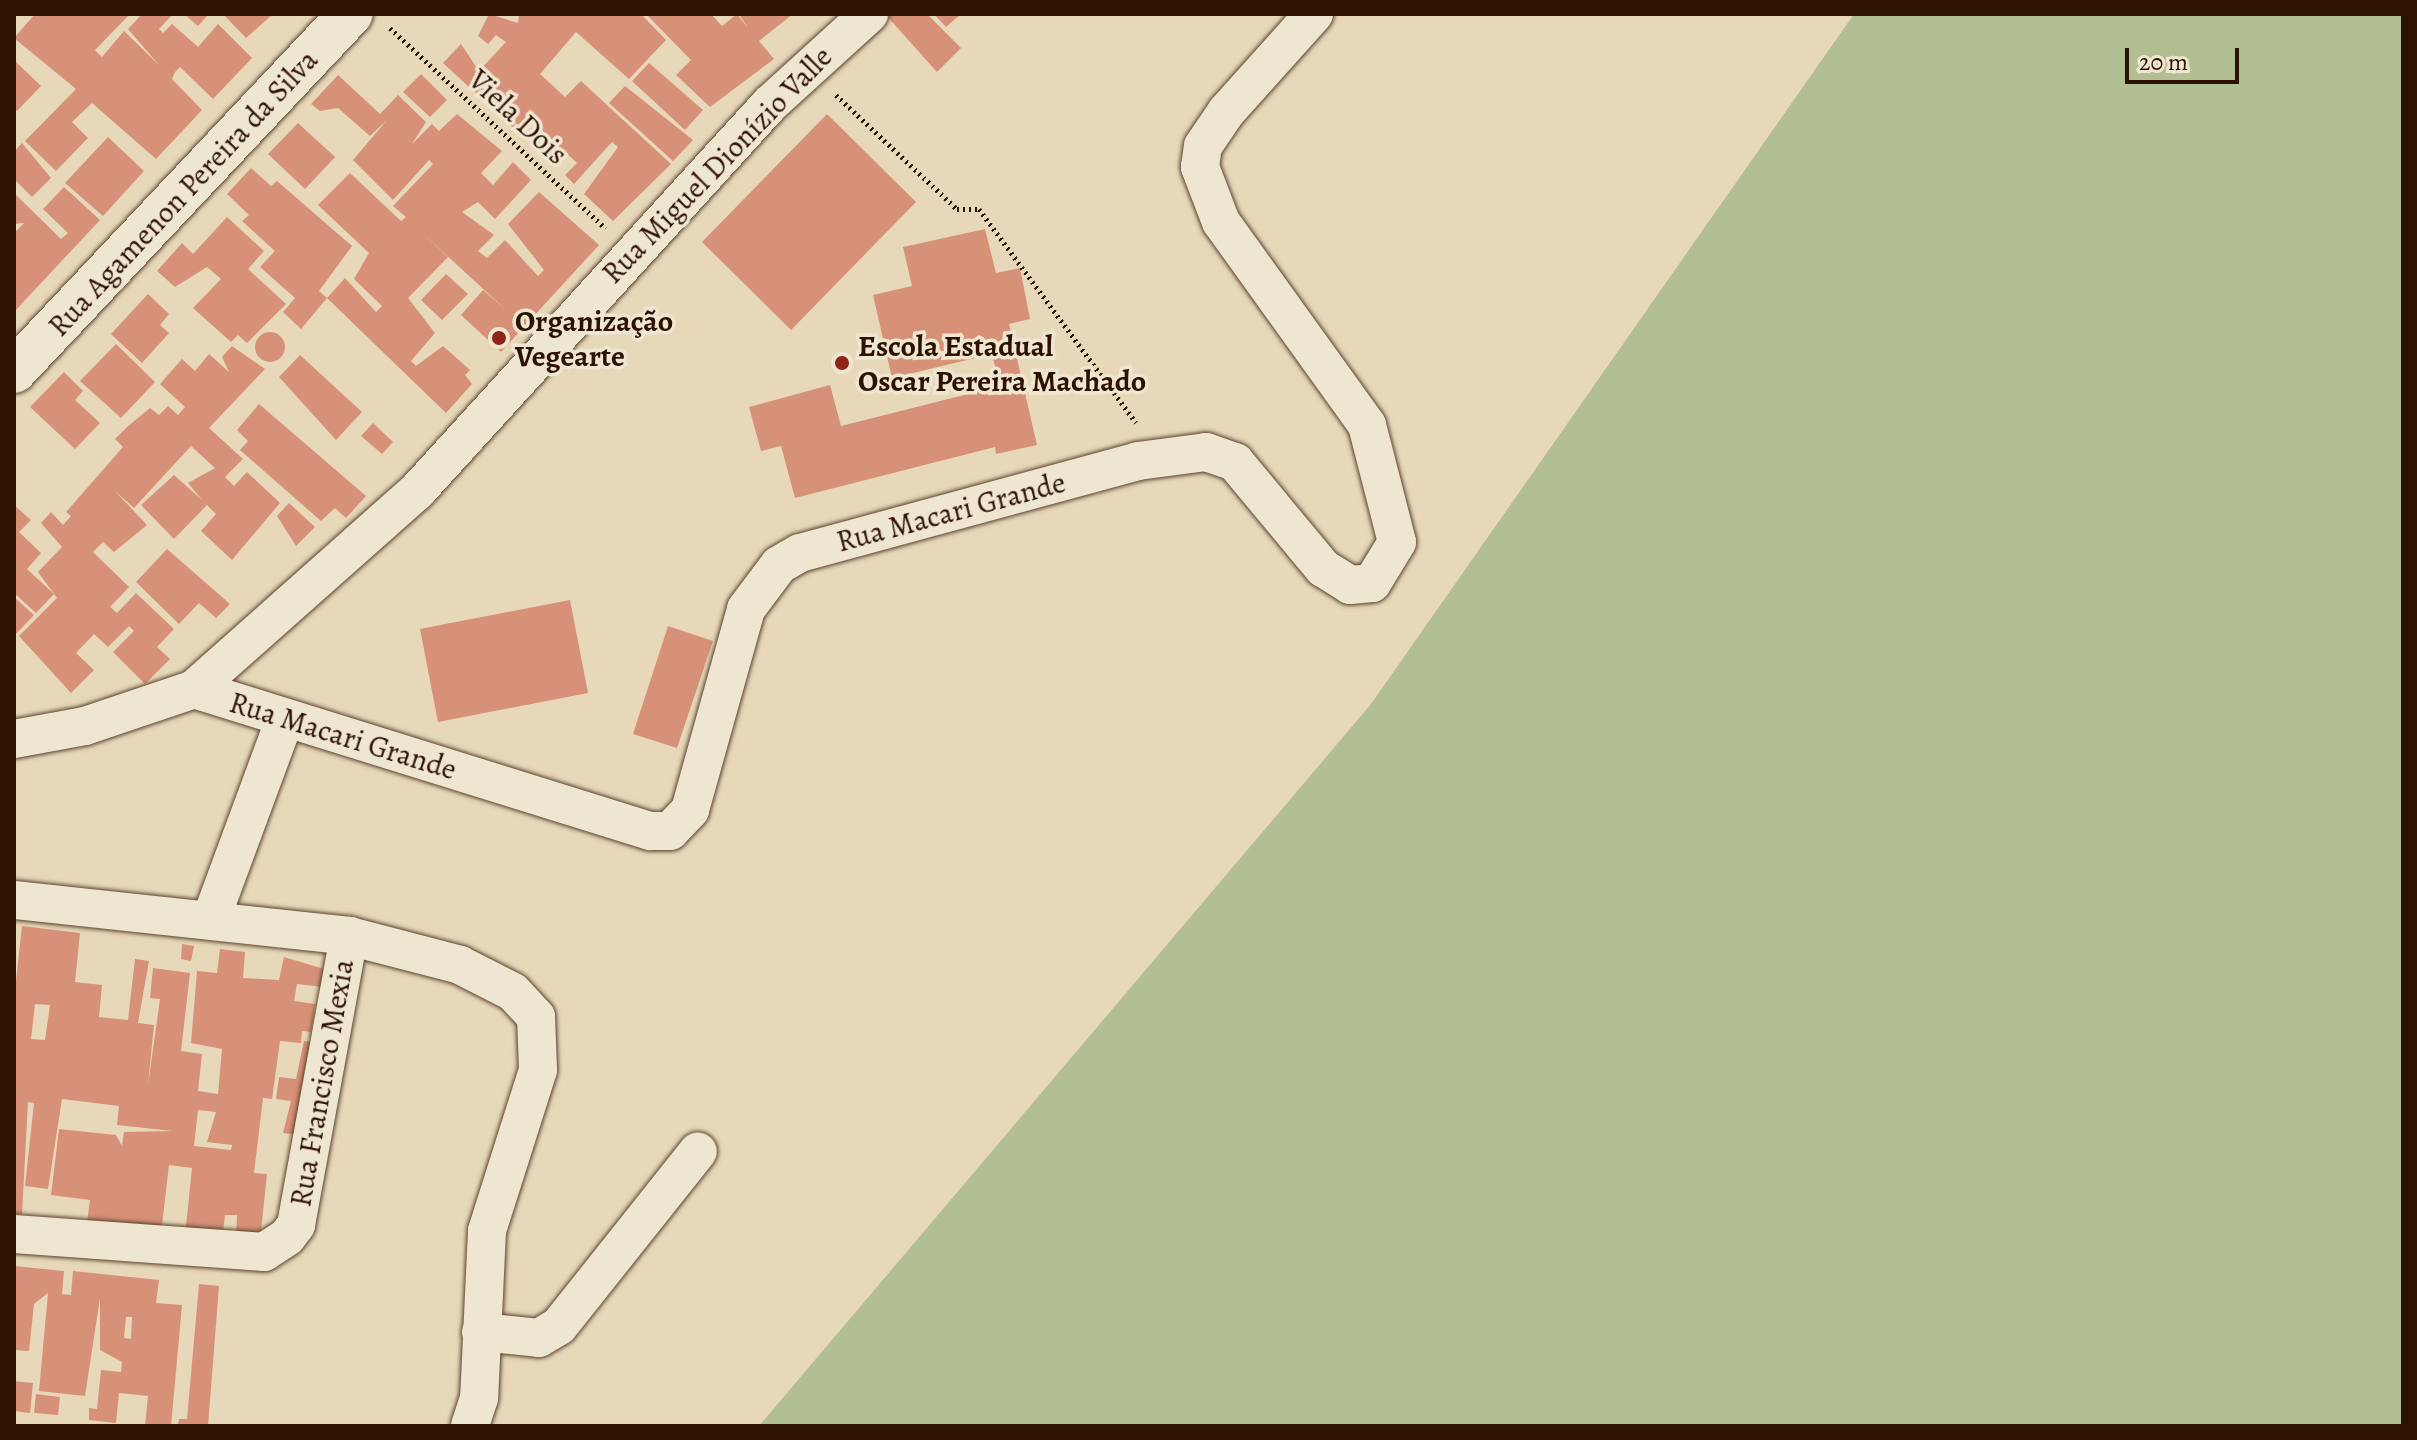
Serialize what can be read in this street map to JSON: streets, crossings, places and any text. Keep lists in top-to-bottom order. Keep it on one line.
{"streets":{"street":["Rua Miguel Dionízio Valle","Rua Agamenon Pereira da Silva","Rua Macari Grande","Rua Francisco Mexia"],"path":["Viela Dois"]},"crossings":[["Viela Dois","Rua Miguel Dionízio Valle"],["Viela Dois","Rua Agamenon Pereira da Silva"],["Rua Miguel Dionízio Valle","Rua Macari Grande"]],"places":["Organização Vegearte","Escola Estadual Oscar Pereira Machado"],"scale_bar":"20 m"}
